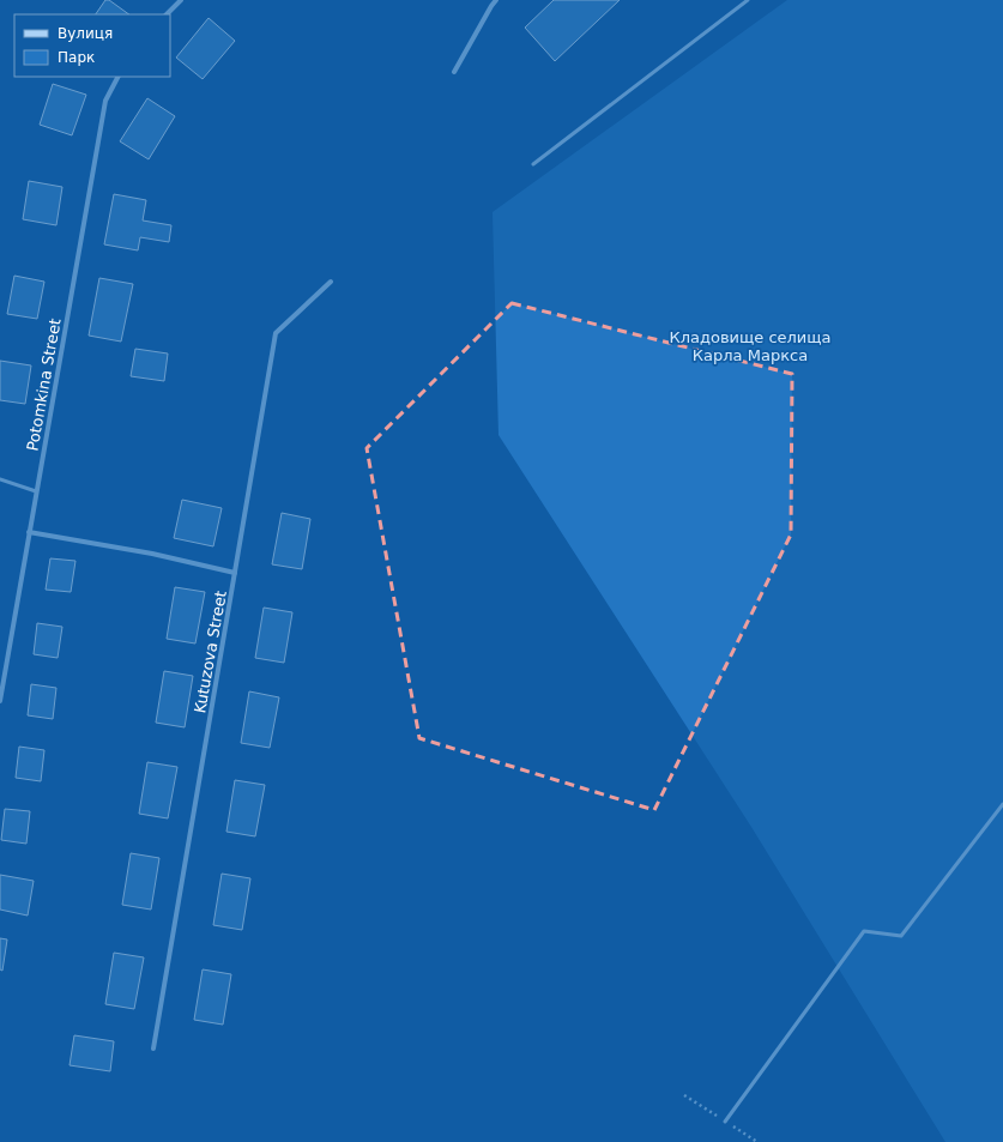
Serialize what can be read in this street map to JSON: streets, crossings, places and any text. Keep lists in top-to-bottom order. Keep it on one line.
{"streets":{"street":["Potomkina Street","Kutuzova Street"]},"parks":["Кладовище селища Карла Маркса"],"legend":["Вулиця","Парк"]}
